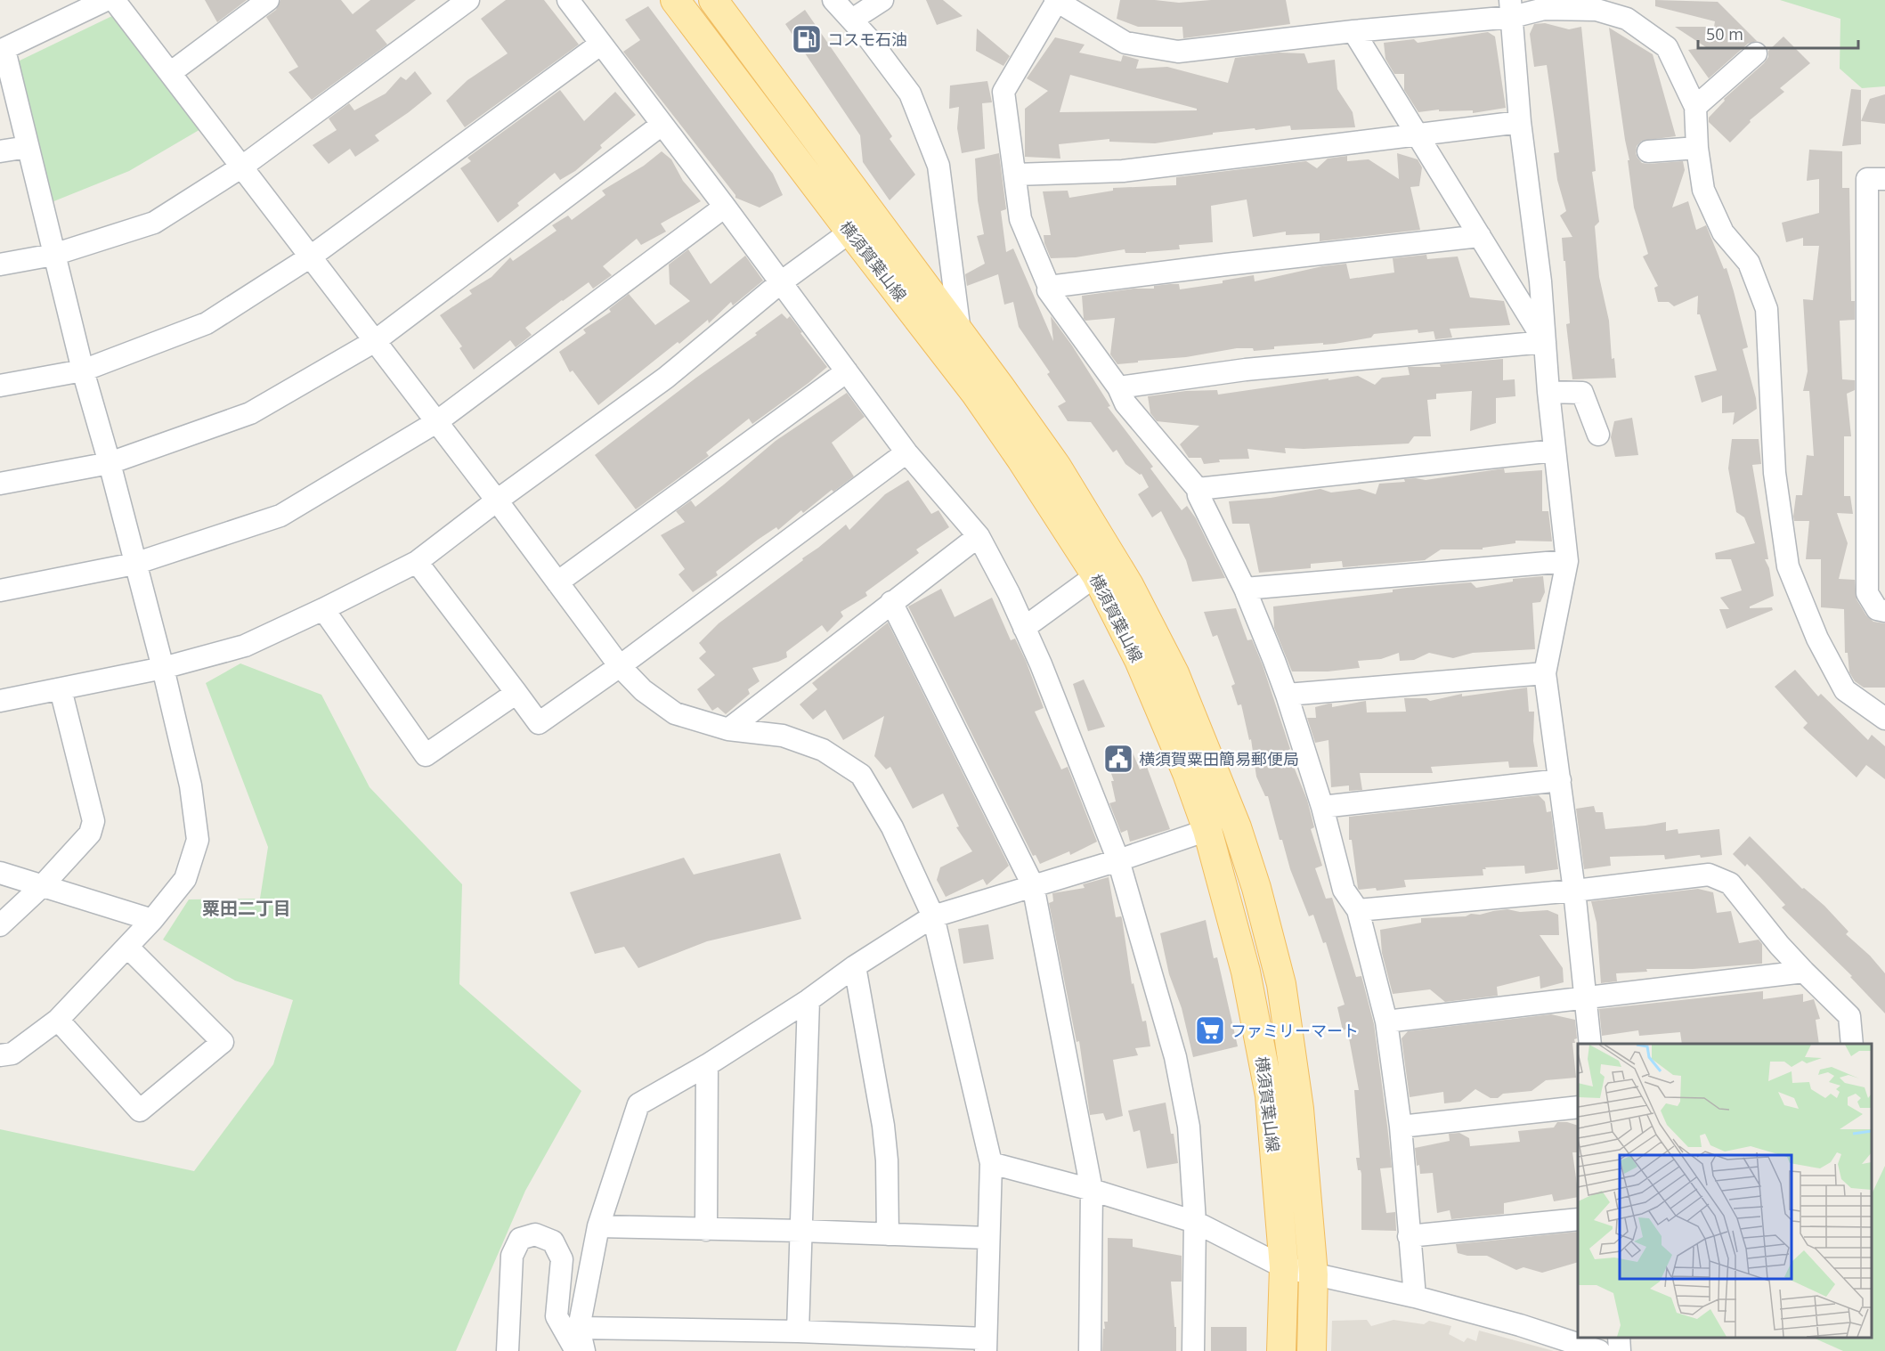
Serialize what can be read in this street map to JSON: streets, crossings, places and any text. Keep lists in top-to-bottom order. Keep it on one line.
{"streets":{"main road":["横須賀葉山線"]},"districts":["粟田二丁目"],"places":{"fuel station":["コスモ石油"],"public building":["横須賀粟田簡易郵便局"],"supermarket":["ファミリーマート"]},"scale_bar":"50 m"}
